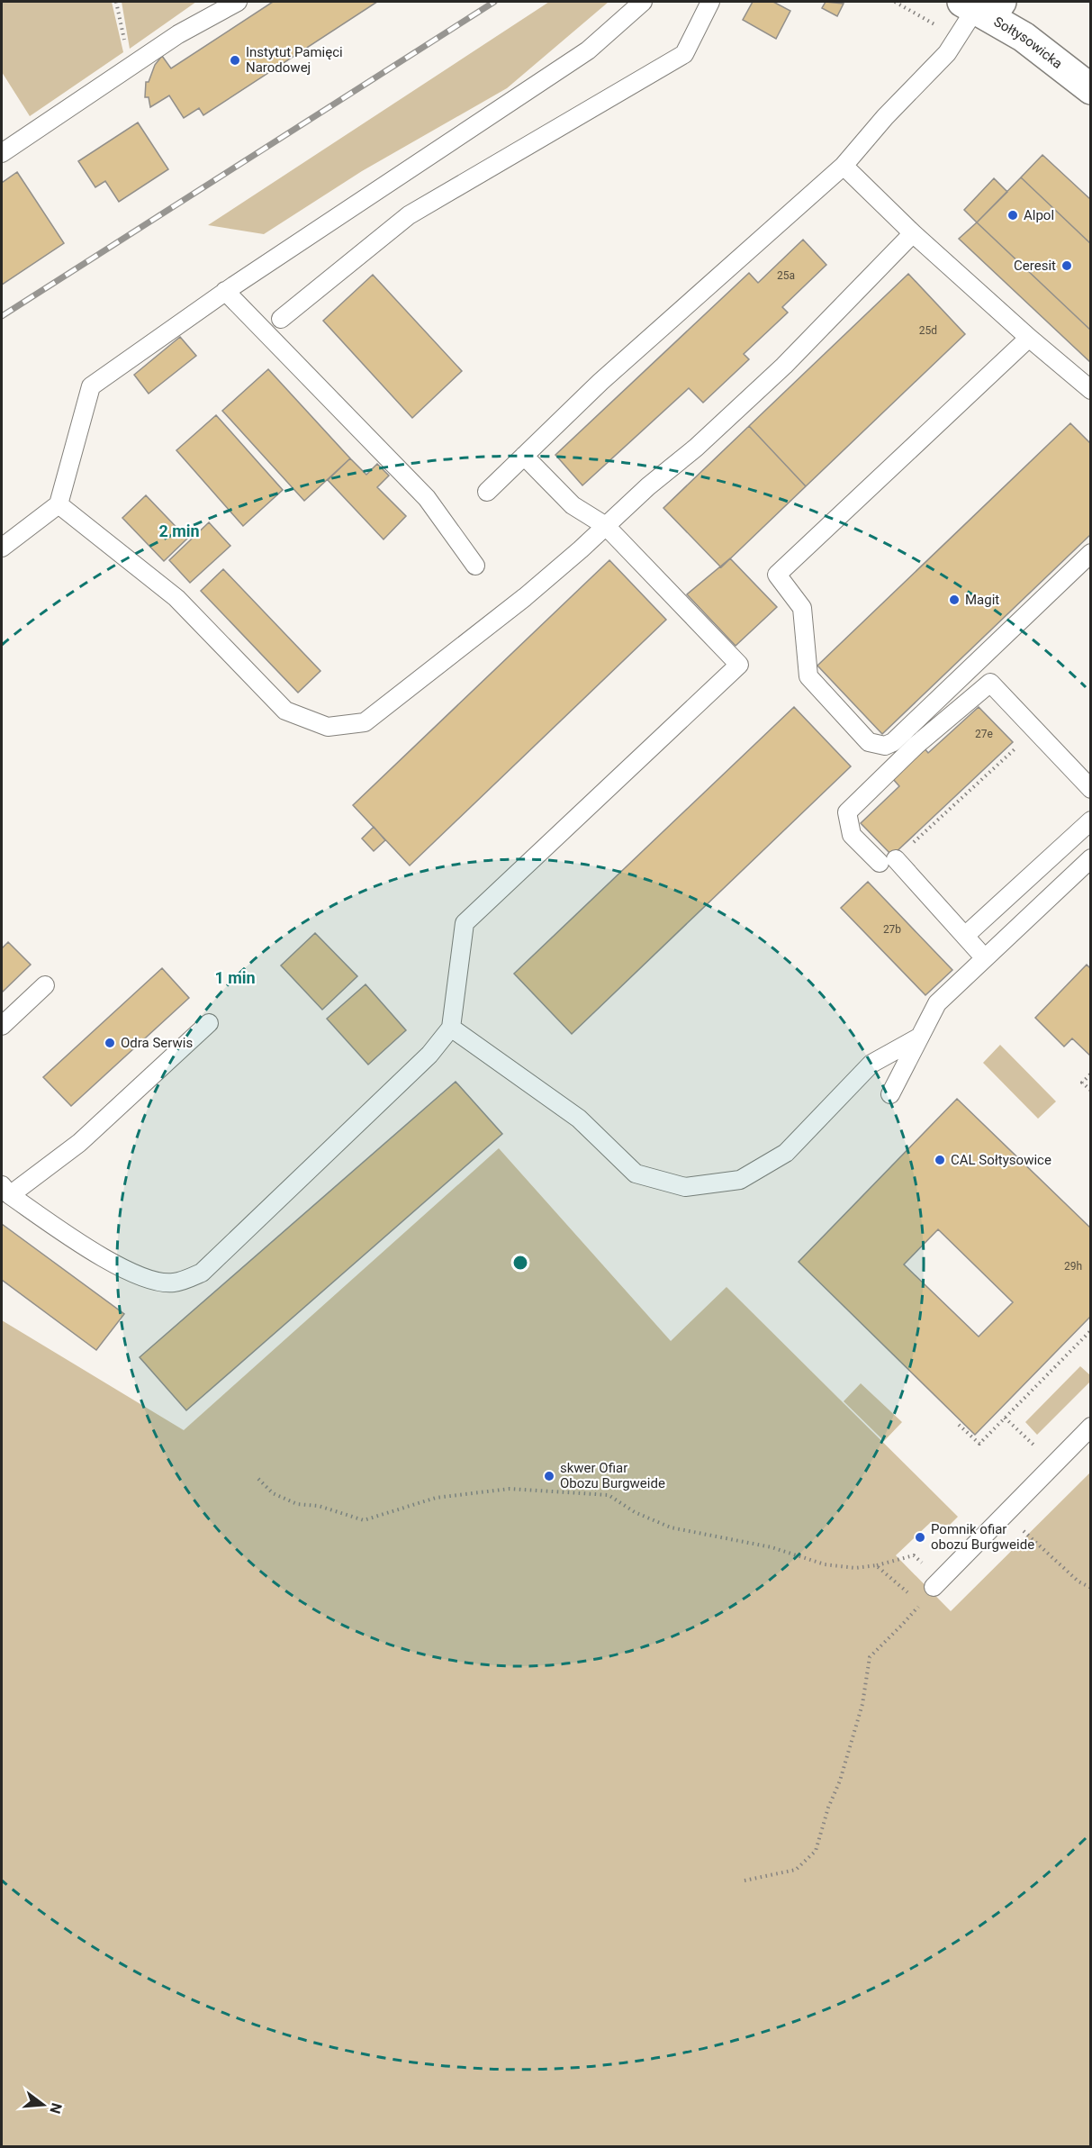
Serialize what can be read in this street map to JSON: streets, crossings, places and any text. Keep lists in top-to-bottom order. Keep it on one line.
{"streets":{"street":["Sołtysowicka"]},"places":["Instytut Pamięci Narodowej","Alpol","Ceresit","Magit","Odra Serwis","CAL Sołtysowice","skwer Ofiar Obozu Burgweide","Pomnik ofiar obozu Burgweide"],"house_numbers":["25a","25d","27e","27b","29h"],"north":"right","rings":["2 min","1 min"]}
